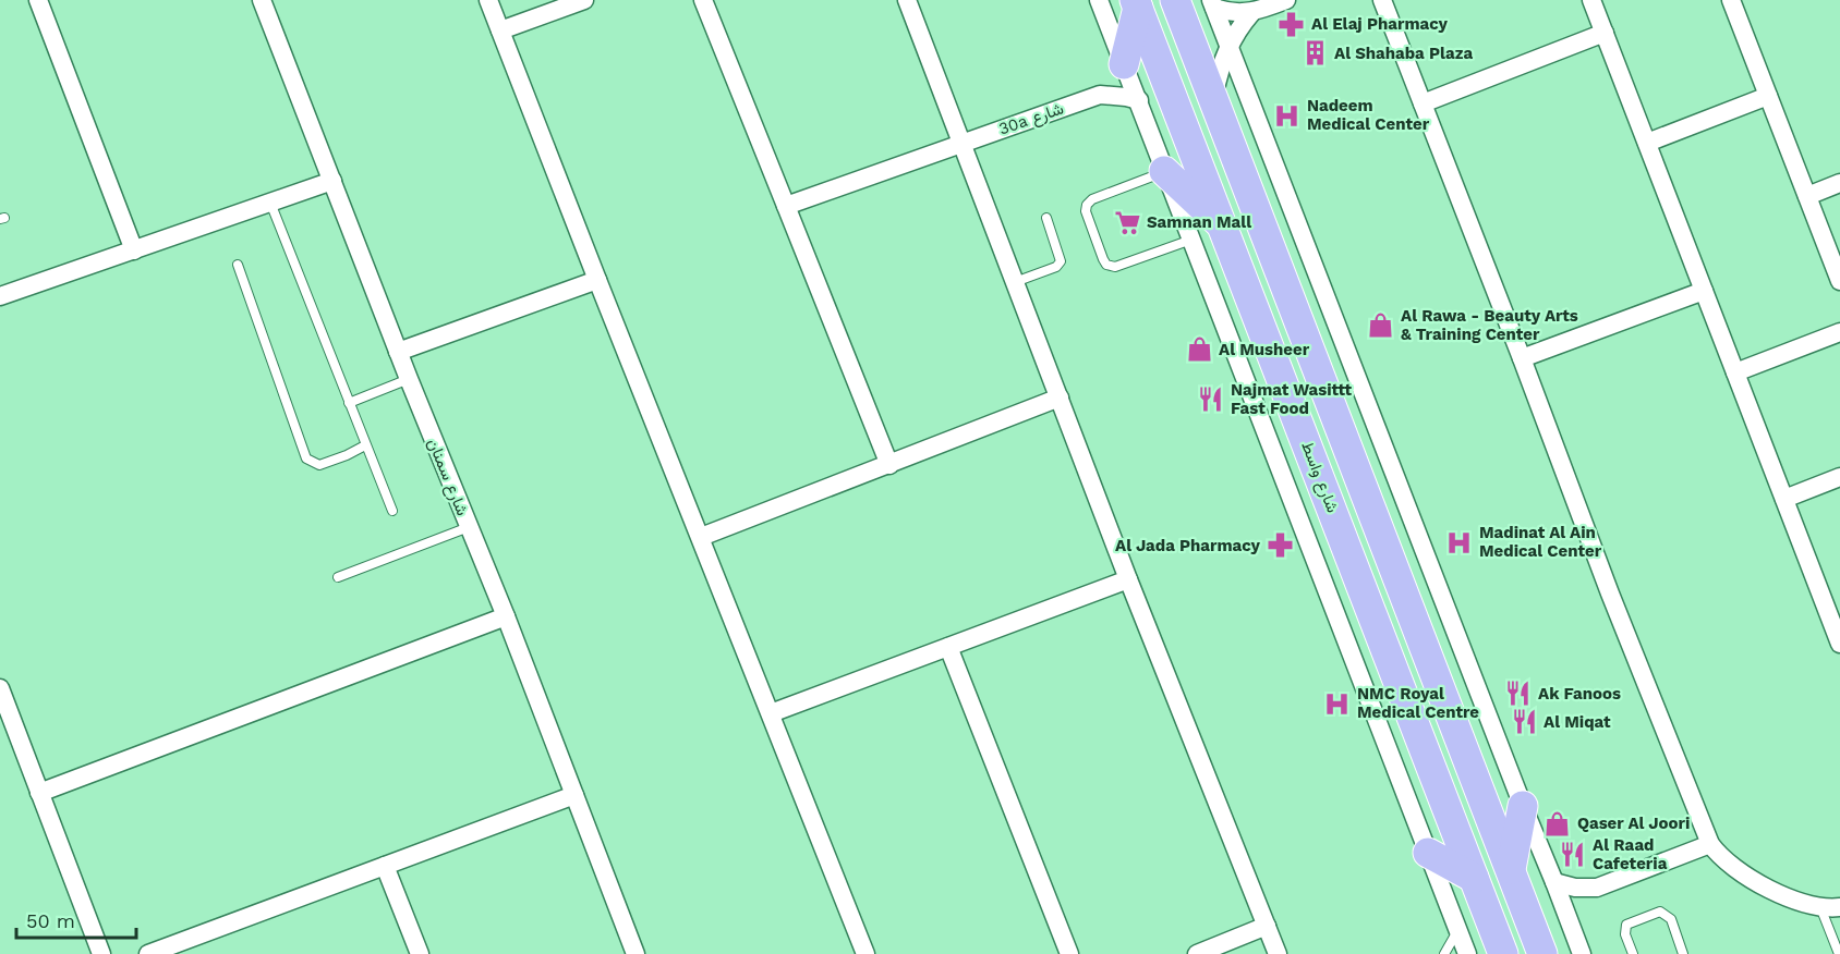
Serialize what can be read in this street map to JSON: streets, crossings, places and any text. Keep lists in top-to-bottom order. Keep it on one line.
{"streets":{"main road":["شارع واسط"],"street":["30a شارع","شارع سمنان"]},"places":{"pharmacy":["Al Elaj Pharmacy","Al Jada Pharmacy"],"building":["Al Shahaba Plaza"],"hospital":["Nadeem Medical Center","Madinat Al Ain Medical Center","NMC Royal Medical Centre"],"supermarket":["Samnan Mall"],"shop":["Al Rawa - Beauty Arts & Training Center","Al Musheer","Qaser Al Joori"],"restaurant":["Najmat Wasittt Fast Food","Ak Fanoos","Al Miqat","Al Raad Cafeteria"]},"scale_bar":"50 m"}
